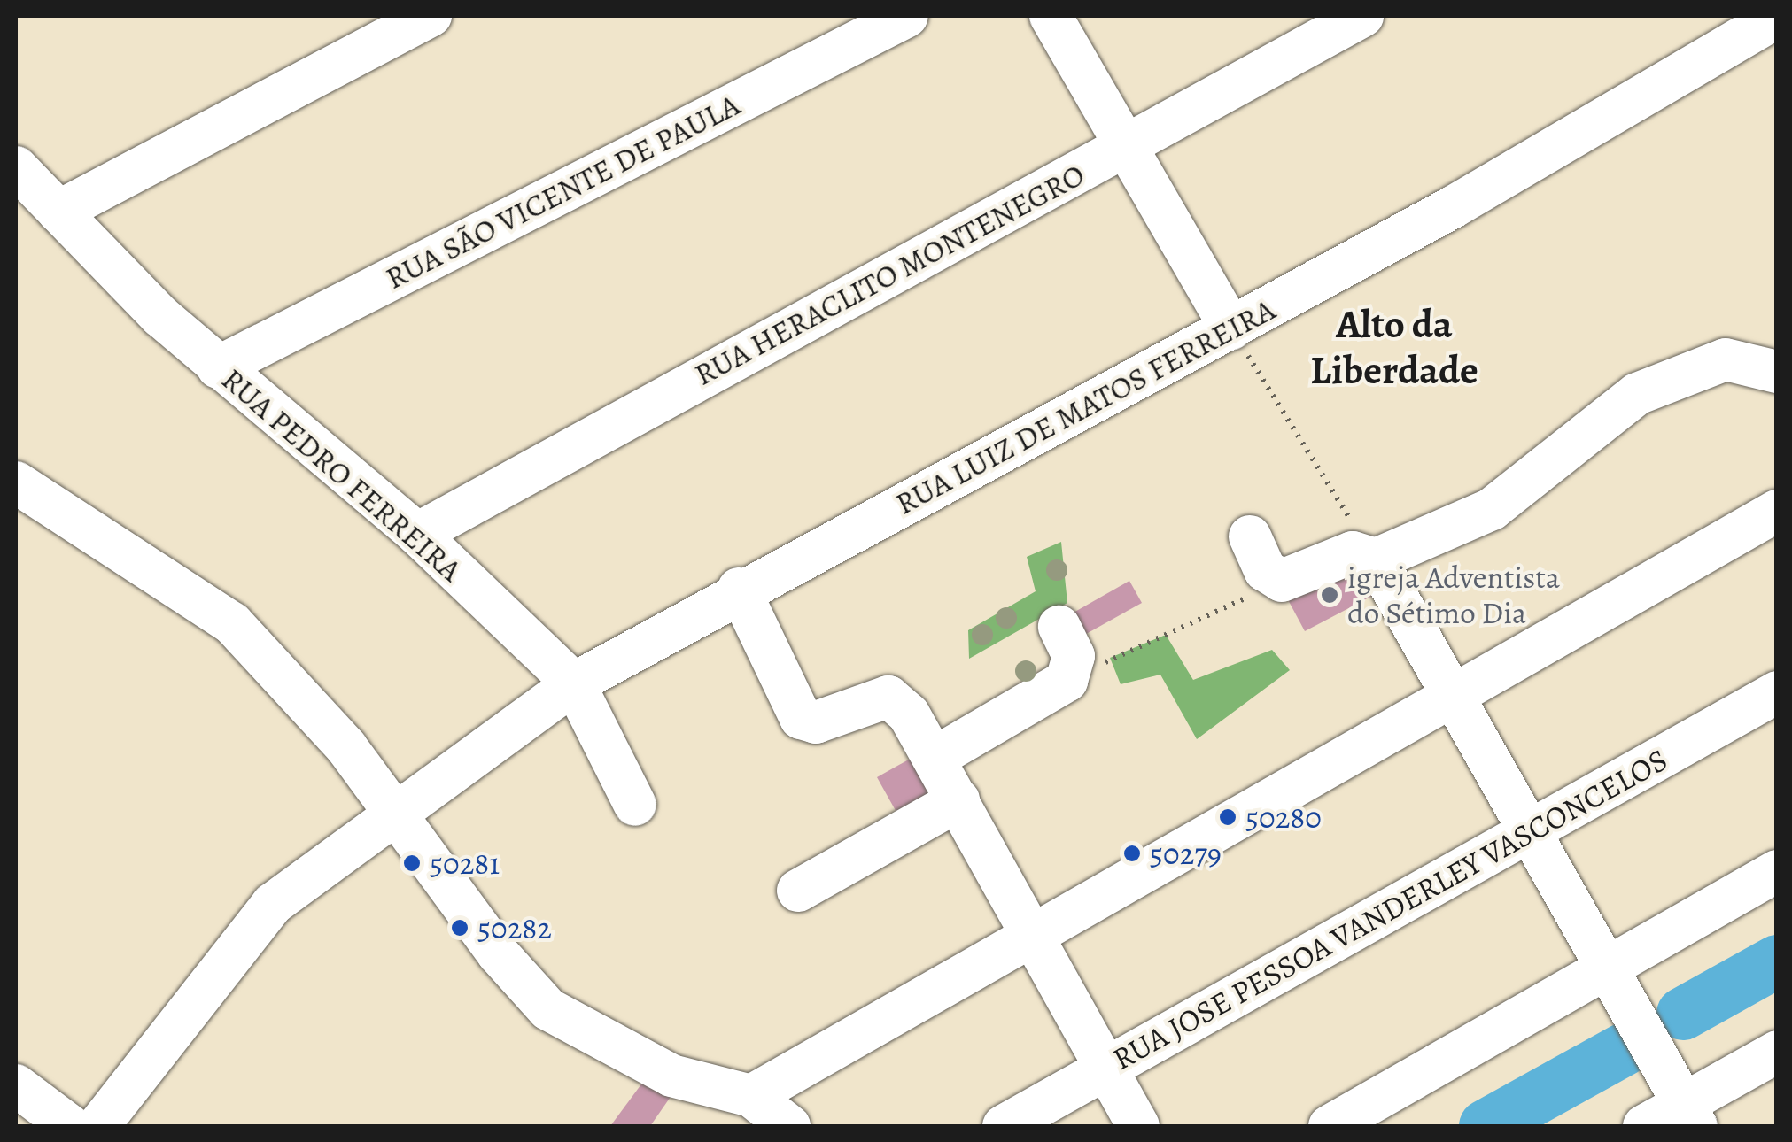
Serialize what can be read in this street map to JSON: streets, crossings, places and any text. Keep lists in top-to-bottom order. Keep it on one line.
{"streets":{"street":["RUA SÃO VICENTE DE PAULA","RUA HERACLITO MONTENEGRO","RUA LUIZ DE MATOS FERREIRA","RUA PEDRO FERREIRA","RUA JOSE PESSOA VANDERLEY VASCONCELOS"]},"crossings":[["RUA SÃO VICENTE DE PAULA","RUA PEDRO FERREIRA"],["RUA HERACLITO MONTENEGRO","RUA PEDRO FERREIRA"],["RUA LUIZ DE MATOS FERREIRA","RUA PEDRO FERREIRA"]],"districts":["Alto da Liberdade"],"places":["igreja Adventista do Sétimo Dia","50280","50279","50281","50282"]}
